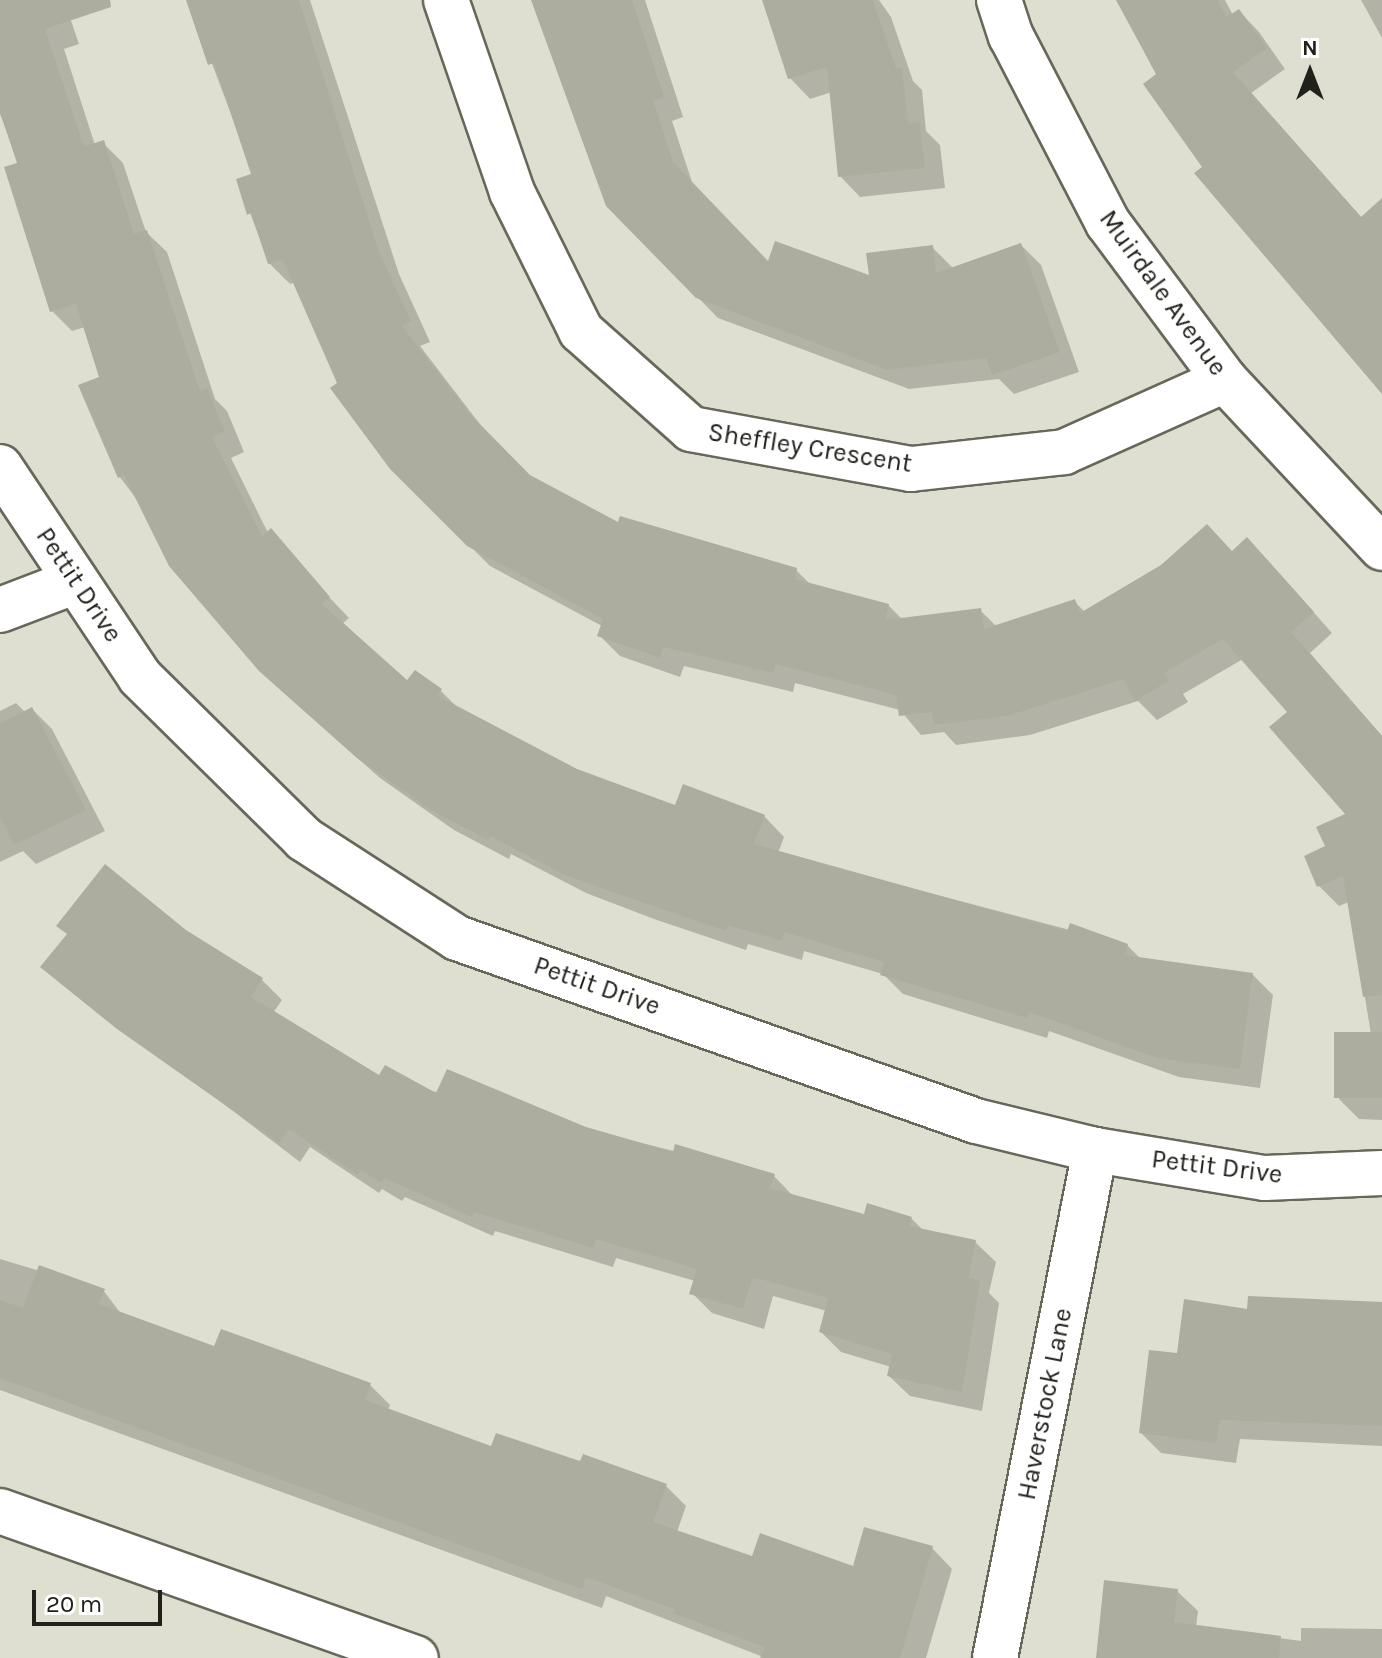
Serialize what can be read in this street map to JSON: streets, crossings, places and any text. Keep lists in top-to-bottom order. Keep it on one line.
{"streets":{"street":["Muirdale Avenue","Sheffley Crescent","Pettit Drive","Haverstock Lane"]},"crossings":[["Muirdale Avenue","Sheffley Crescent"],["Pettit Drive","Haverstock Lane"]],"scale_bar":"20 m","north":"top"}
